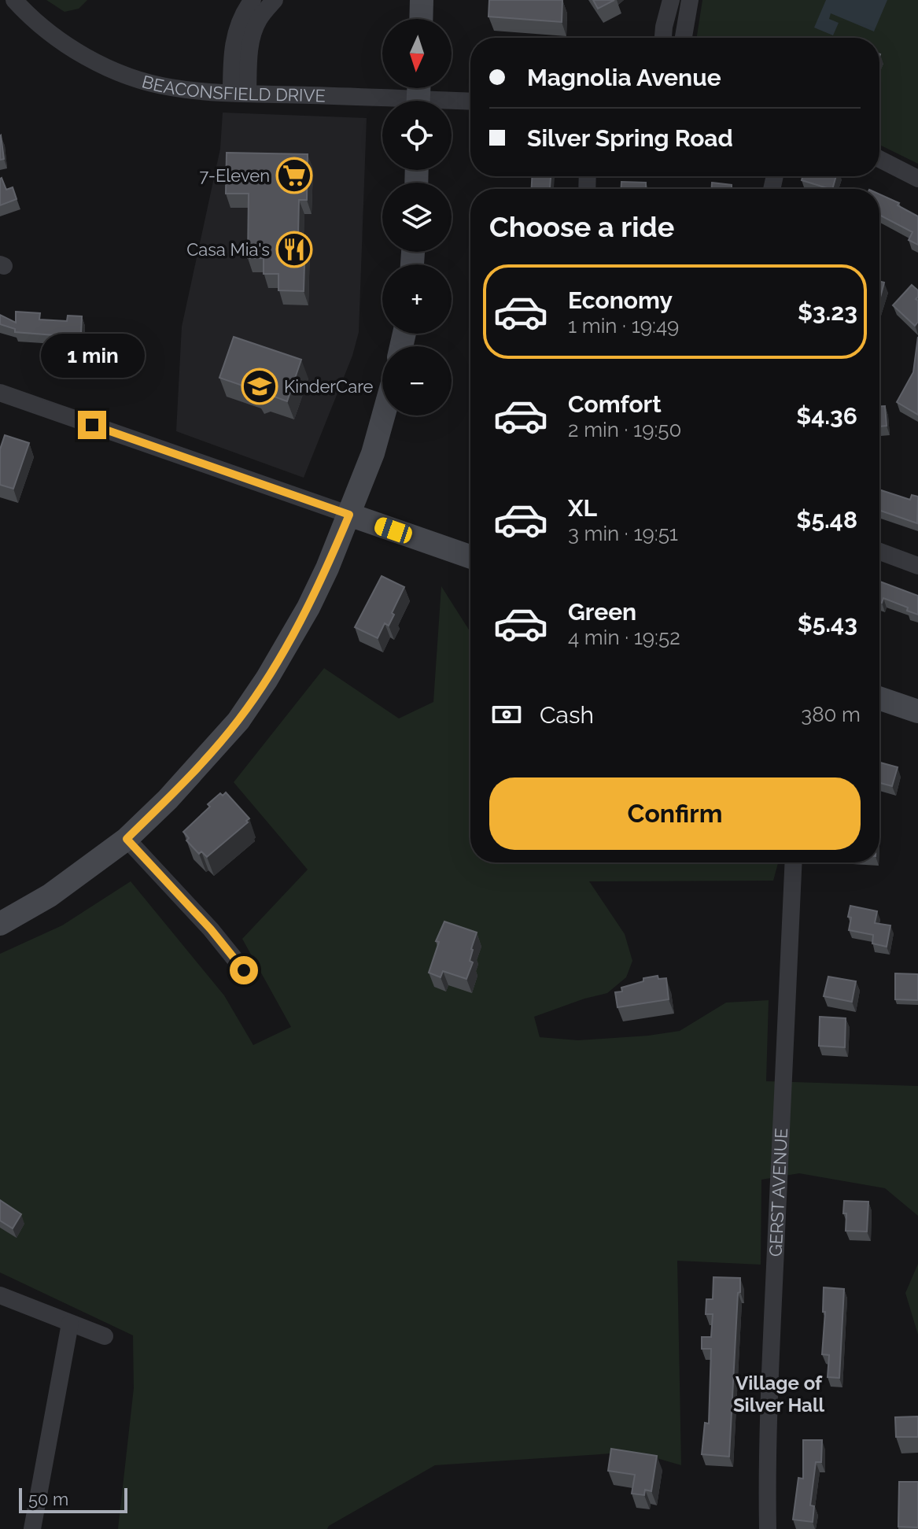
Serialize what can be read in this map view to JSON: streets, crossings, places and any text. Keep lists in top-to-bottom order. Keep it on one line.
{"streets":{"street":["BEACONSFIELD DRIVE","GERST AVENUE"]},"districts":["Village of Silver Hall"],"places":{"supermarket":["7-Eleven"],"restaurant":["Casa Mia's"],"school or university":["KinderCare"]},"scale_bar":"50 m","north":"bottom","page":{"map_buttons":["+","−"],"banner":["Magnolia Avenue","Silver Spring Road"],"heading":"Choose a ride","list":[{"name":"Economy","note":"1 min · 19:49","value":"$3.23"},{"name":"Comfort","note":"2 min · 19:50","value":"$4.36"},{"name":"XL","note":"3 min · 19:51","value":"$5.48"},{"name":"Green","note":"4 min · 19:52","value":"$5.43"}],"bubble":"1 min","pay":["Cash","380 m"],"buttons":"Confirm","scale":"50 m"}}
